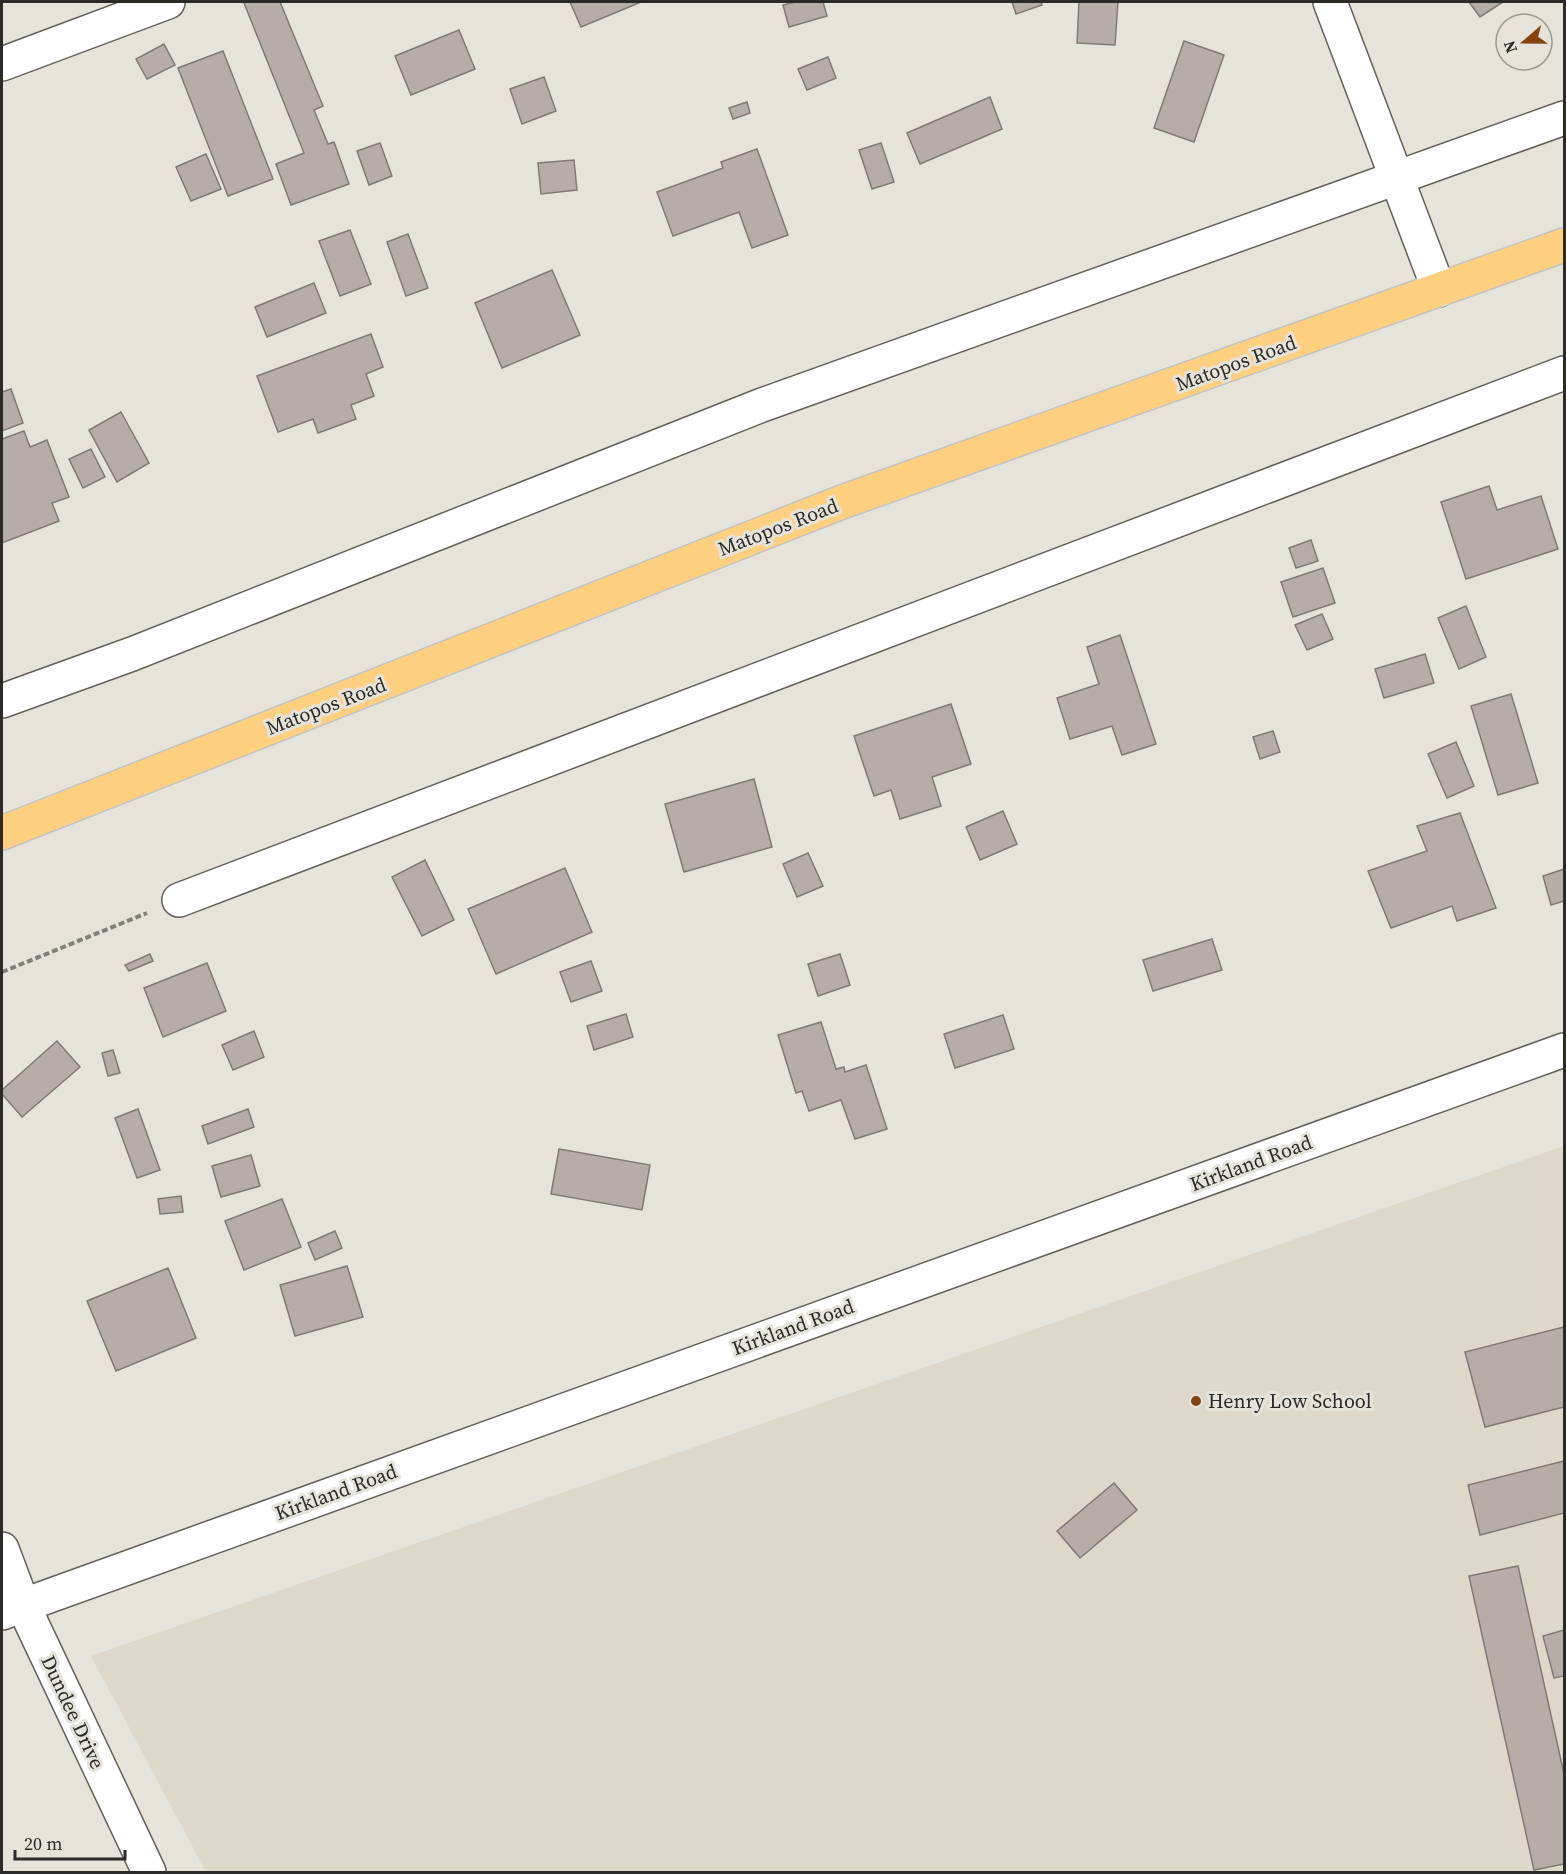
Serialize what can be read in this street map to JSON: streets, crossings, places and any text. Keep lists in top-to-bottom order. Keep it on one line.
{"streets":{"main road":["Matopos Road"],"street":["Kirkland Road","Dundee Drive"]},"crossings":[["Kirkland Road","Dundee Drive"]],"places":["Henry Low School"],"scale_bar":"20 m","north":"left"}
